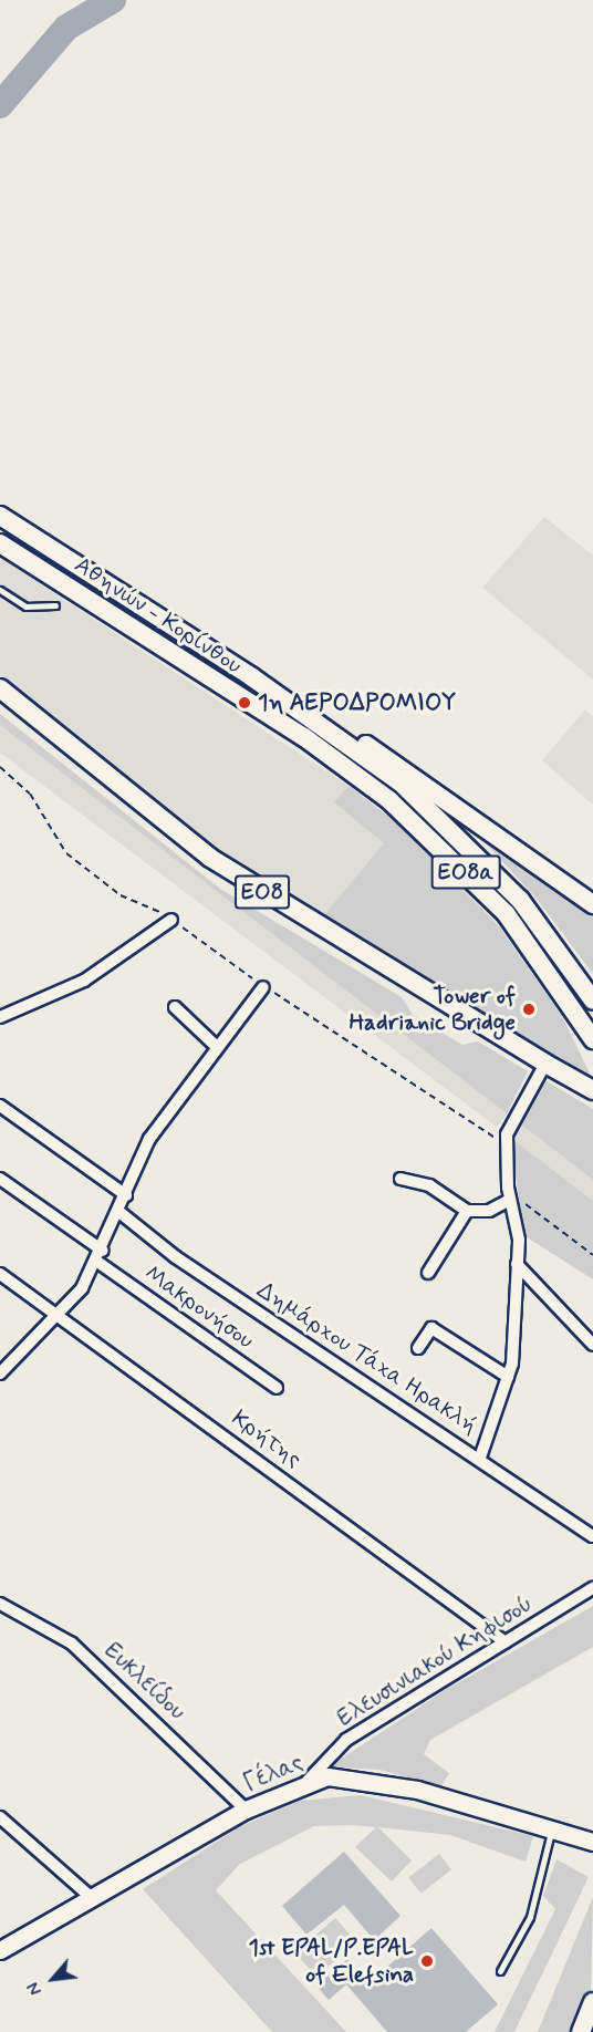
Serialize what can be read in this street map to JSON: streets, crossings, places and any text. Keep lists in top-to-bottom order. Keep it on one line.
{"streets":{"main road":["Αθηνών - Κορίνθου","ΕΟ8α","ΕΟ8","Γέλας"],"street":["Μακρονήσου","Δημάρχου Τάχα Ηρακλή","Κρήτης","Ελευσινιακού Κηφισού","Ευκλείδου"]},"crossings":[["Κρήτης","Ελευσινιακού Κηφισού"],["Ελευσινιακού Κηφισού","Γέλας"],["Ευκλείδου","Γέλας"]],"places":["1η ΑΕΡΟΔΡΟΜΙΟΥ","Tower of Hadrianic Bridge","1st EPAL/P.EPAL of Elefsina"],"north":"bottom left"}
